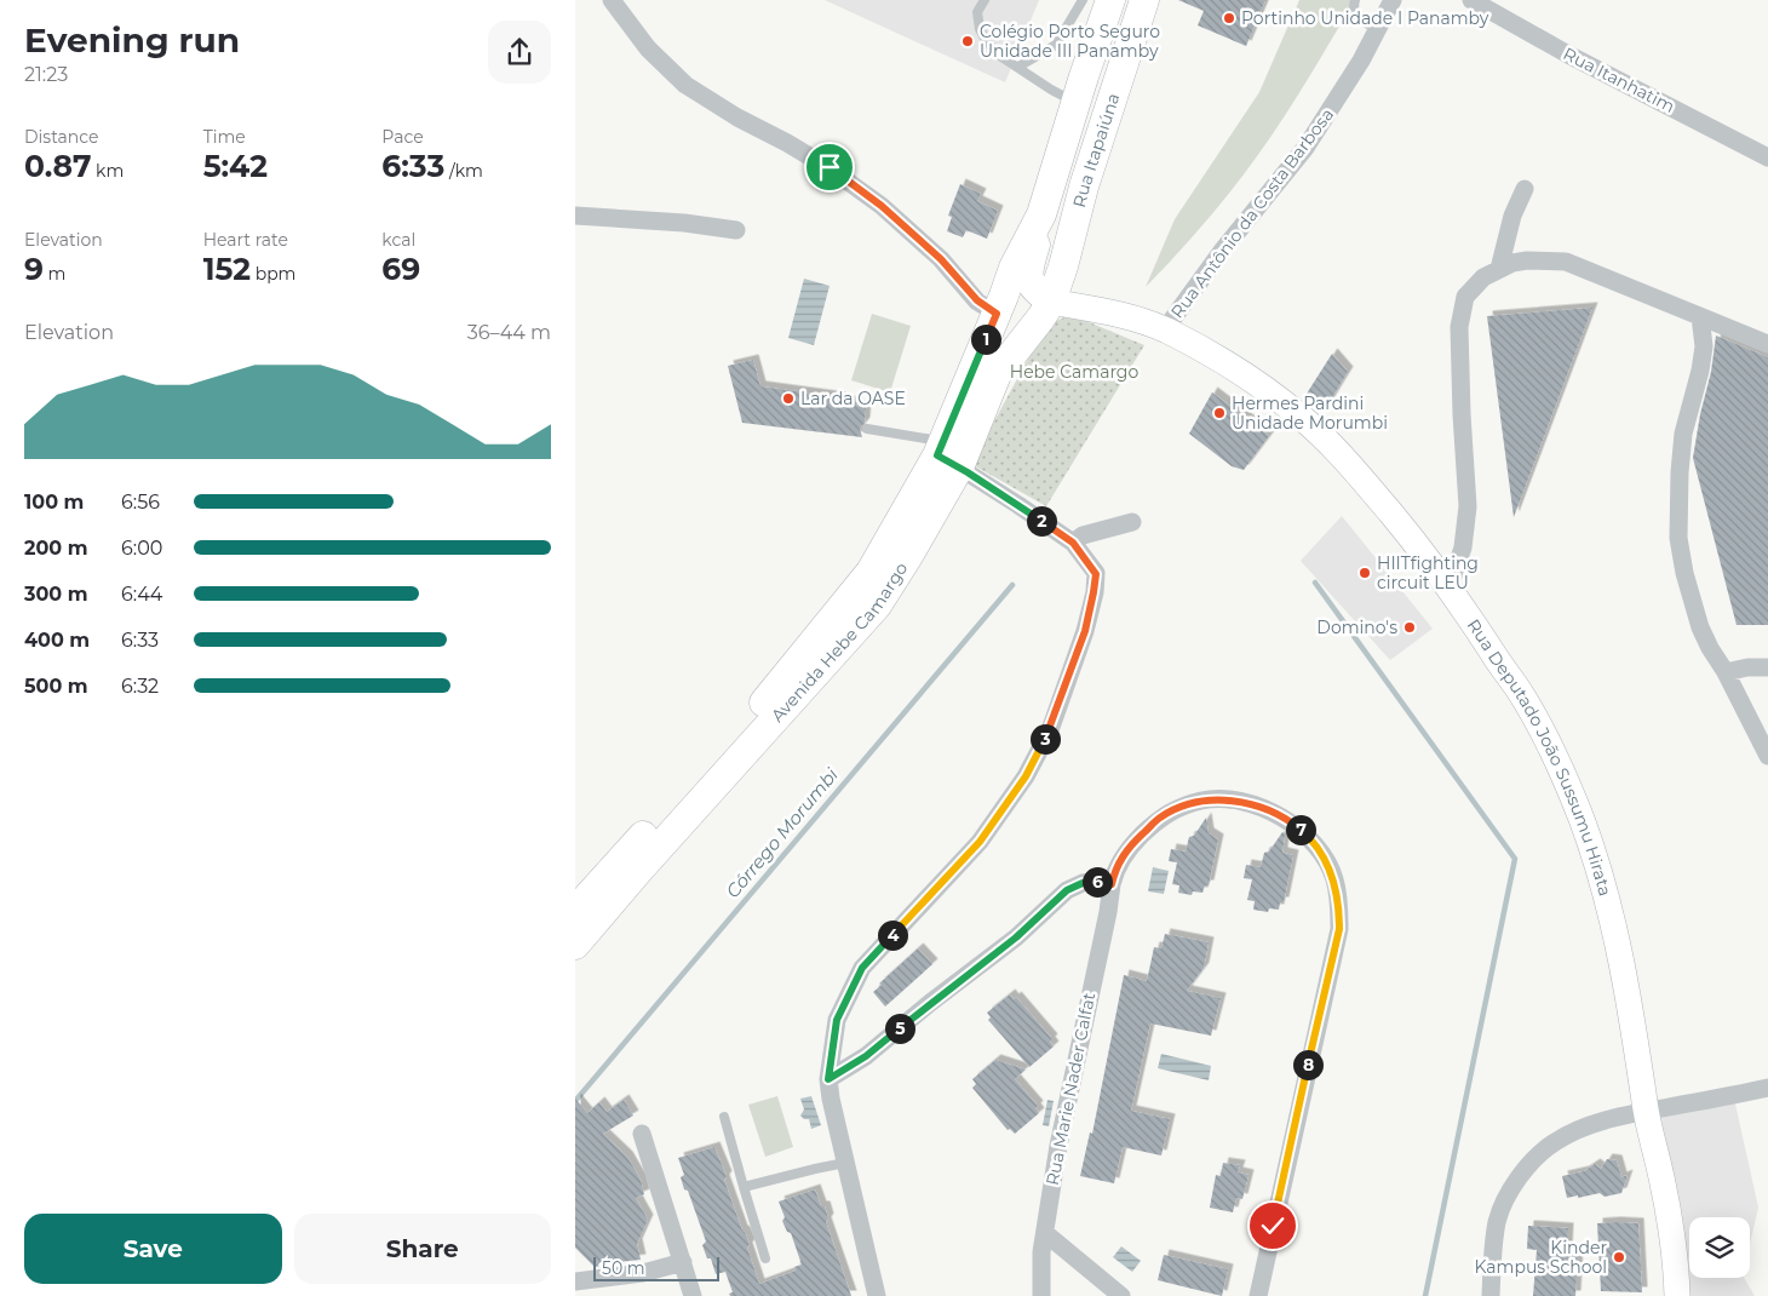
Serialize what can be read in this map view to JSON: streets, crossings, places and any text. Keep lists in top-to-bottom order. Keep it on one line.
{"streets":{"main road":["Rua Itapaiúna","Avenida Hebe Camargo","Rua Deputado João Sussumu Hirata"],"street":["Rua Itanhatim","Rua Antônio da Costa Barbosa","Rua Marie Nader Calfat"]},"crossings":[["Rua Itapaiúna","Avenida Hebe Camargo"],["Rua Itapaiúna","Rua Deputado João Sussumu Hirata"],["Rua Antônio da Costa Barbosa","Rua Deputado João Sussumu Hirata"],["Avenida Hebe Camargo","Rua Deputado João Sussumu Hirata"]],"water":["Córrego Morumbi"],"parks":["Hebe Camargo"],"places":["Portinho Unidade I Panamby","Colégio Porto Seguro Unidade III Panamby","Lar da OASE","Hermes Pardini Unidade Morumbi","HIITfighting circuit LEU","Domino's","Kinder Kampus School"],"scale_bar":"50 m","page":{"heading":["Evening run","21:23"],"stats":[["Distance","0.87 km"],["Time","5:42"],["Pace","6:33 /km"],["Elevation","9 m"],["Heart rate","152 bpm"],["kcal","69"]],"chart":["Elevation","36–44 m"],"pins":["1","2","3","7","6","4","5","8"],"list":[{"name":"100 m","note":"6:56"},{"name":"200 m","note":"6:00"},{"name":"300 m","note":"6:44"},{"name":"400 m","note":"6:33"},{"name":"500 m","note":"6:32"}],"buttons":["Save","Share"],"scale":"50 m"}}
